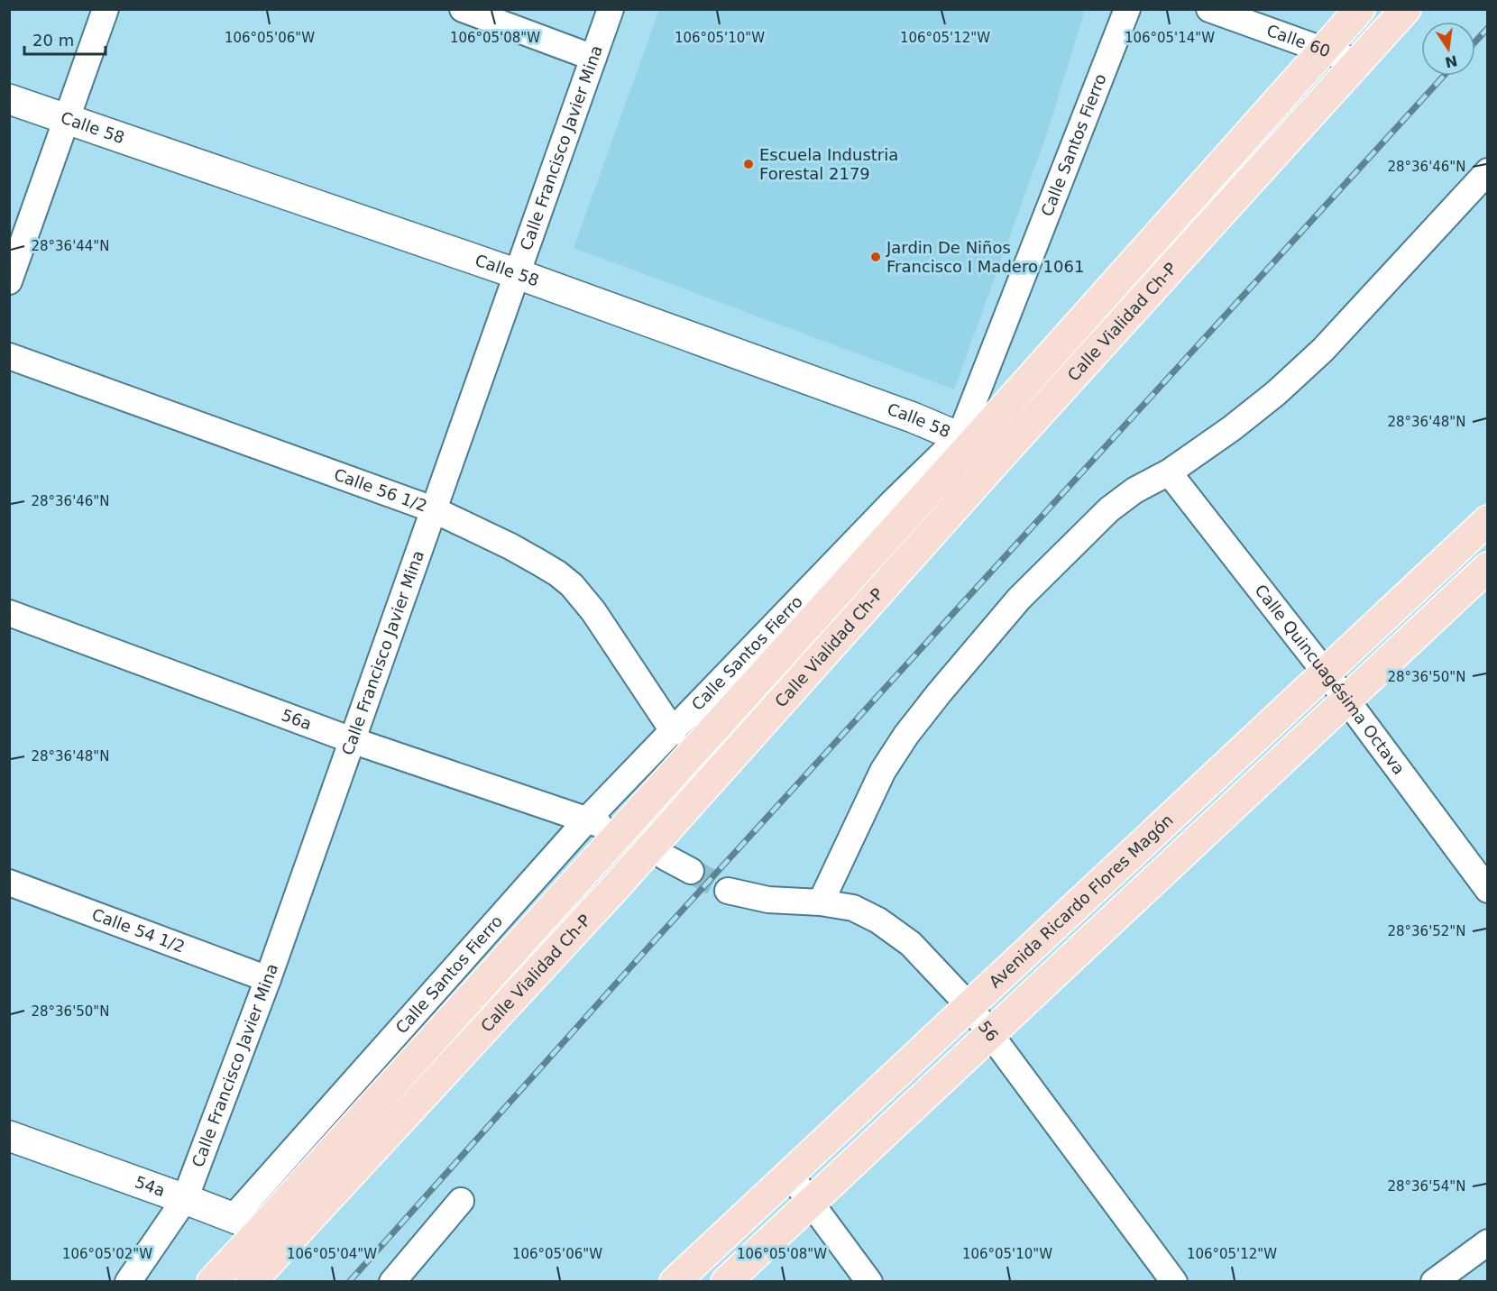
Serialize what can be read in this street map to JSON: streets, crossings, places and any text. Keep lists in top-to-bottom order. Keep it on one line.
{"streets":{"main road":["Calle Vialidad Ch-P","Avenida Ricardo Flores Magón"],"street":["Calle 60","Calle 58","Calle Santos Fierro","Calle Francisco Javier Mina","Calle 56 1/2","Calle Quincuagésima Octava","56a","Calle 54 1/2","56","54a"]},"crossings":[["Calle 60","Calle Vialidad Ch-P"],["Calle 58","Calle Santos Fierro"],["Calle 58","Calle Francisco Javier Mina"],["Calle 58","Calle Vialidad Ch-P"],["Calle Santos Fierro","Calle Vialidad Ch-P"],["Calle Santos Fierro","Calle 56 1/2"],["Calle Santos Fierro","56a"],["Calle Santos Fierro","54a"],["Calle Francisco Javier Mina","Calle 56 1/2"],["Calle Francisco Javier Mina","56a"],["Calle Francisco Javier Mina","Calle 54 1/2"],["Calle Francisco Javier Mina","54a"],["Calle Vialidad Ch-P","54a"],["Calle Quincuagésima Octava","Avenida Ricardo Flores Magón"],["Avenida Ricardo Flores Magón","56"]],"places":["Escuela Industria Forestal 2179","Jardin De Niños Francisco I Madero 1061"],"scale_bar":"20 m","north":"bottom","coordinates":["106°05'06\"W","106°05'08\"W","106°05'10\"W","106°05'12\"W","106°05'14\"W","28°36'46\"N","28°36'44\"N","28°36'48\"N","28°36'50\"N","28°36'52\"N","28°36'54\"N","106°05'02\"W","106°05'04\"W"]}
